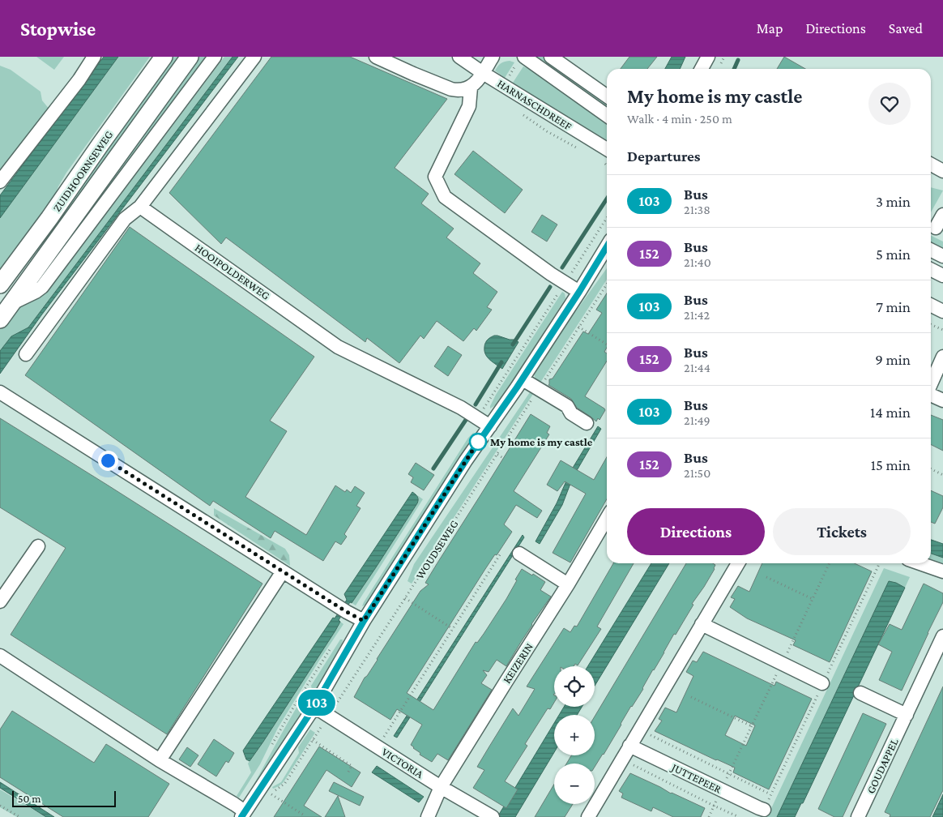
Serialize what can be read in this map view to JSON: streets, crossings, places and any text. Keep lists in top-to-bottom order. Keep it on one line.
{"streets":{"main road":["ZUIDHOORNSEWEG"],"street":["HARNASCHDREEF","HOOIPOLDERWEG","WOUDSEWEG","KEIZERIN","VICTORIA","GOUDAPPEL","JUTTEPEER"]},"crossings":[["HOOIPOLDERWEG","WOUDSEWEG"],["WOUDSEWEG","VICTORIA"],["KEIZERIN","VICTORIA"]],"places":["My home is my castle"],"lines":["bus line 103"],"scale_bar":"50 m","page":{"header":"Stopwise","nav":["Map","Directions","Saved"],"on_map":"103","heading":[["My home is my castle","Walk · 4 min · 250 m"],"Departures"],"list":[{"mark":"103","name":"Bus","note":"21:38","value":"3 min"},{"mark":"152","name":"Bus","note":"21:40","value":"5 min"},{"mark":"103","name":"Bus","note":"21:42","value":"7 min"},{"mark":"152","name":"Bus","note":"21:44","value":"9 min"},{"mark":"103","name":"Bus","note":"21:49","value":"14 min"},{"mark":"152","name":"Bus","note":"21:50","value":"15 min"}],"buttons":["Directions","Tickets"],"map_buttons":["+","−"],"scale":"50 m"}}
